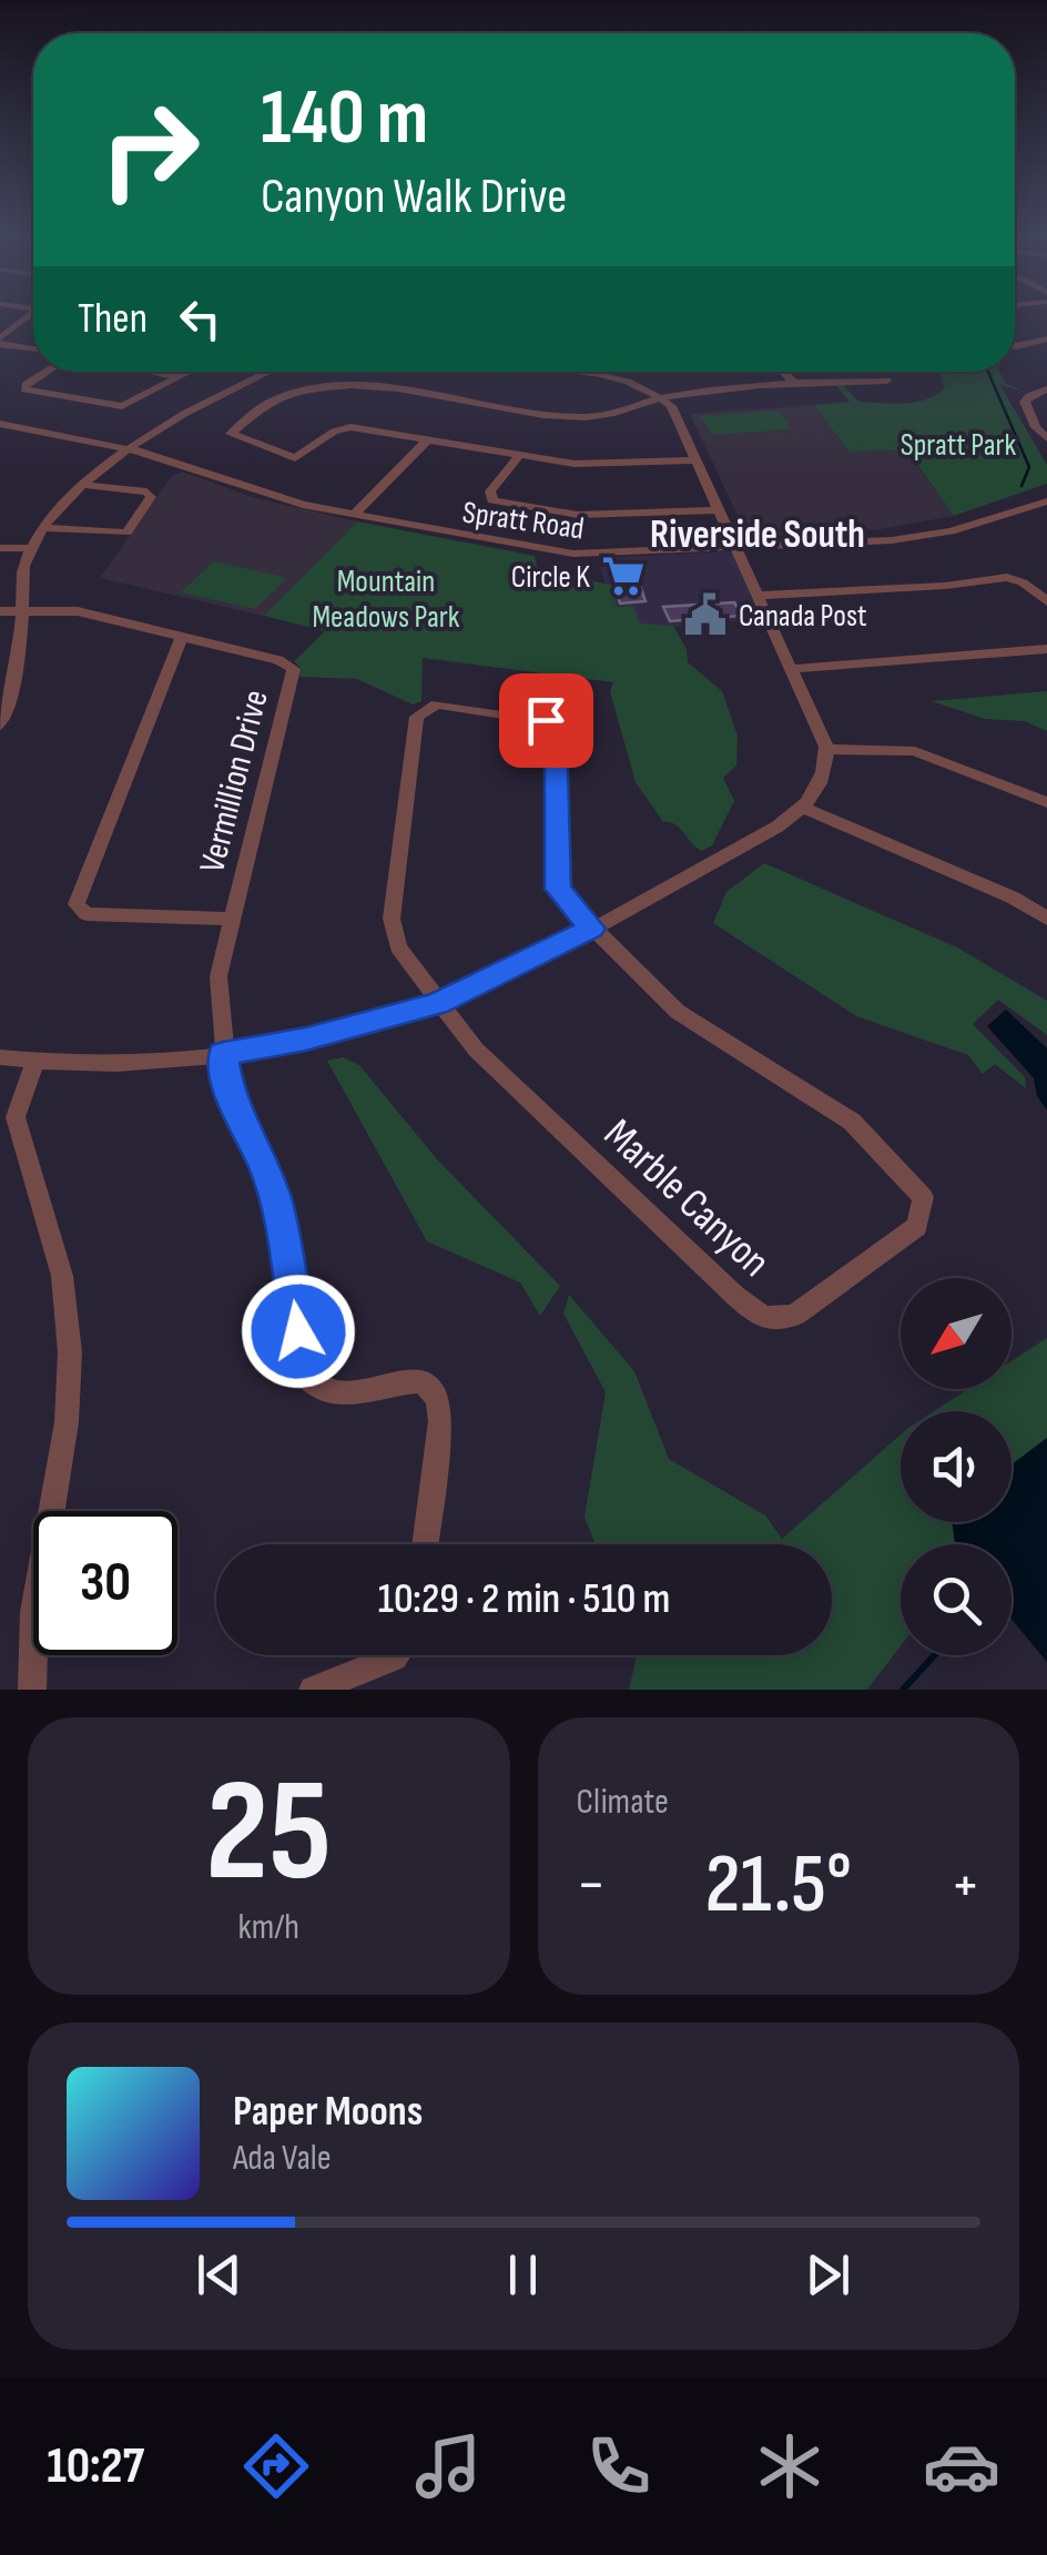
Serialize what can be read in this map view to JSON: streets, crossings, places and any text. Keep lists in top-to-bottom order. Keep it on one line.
{"streets":{"street":["Spratt Road","Vermillion Drive","Marble Canyon"]},"districts":["Riverside South"],"parks":["Spratt Park","Mountain Meadows Park"],"places":{"supermarket":["Circle K"],"public building":["Canada Post"]},"north":"bottom left","page":{"turn":["140 m","Canyon Walk Drive"],"then":"Then","limit":"30","trip":"10:29 · 2 min · 510 m","tile":[["25","km/h"],"Climate"],"heat":["−","21.5°","+"],"song":["Paper Moons","Ada Vale"],"tabs":"10:27"}}
